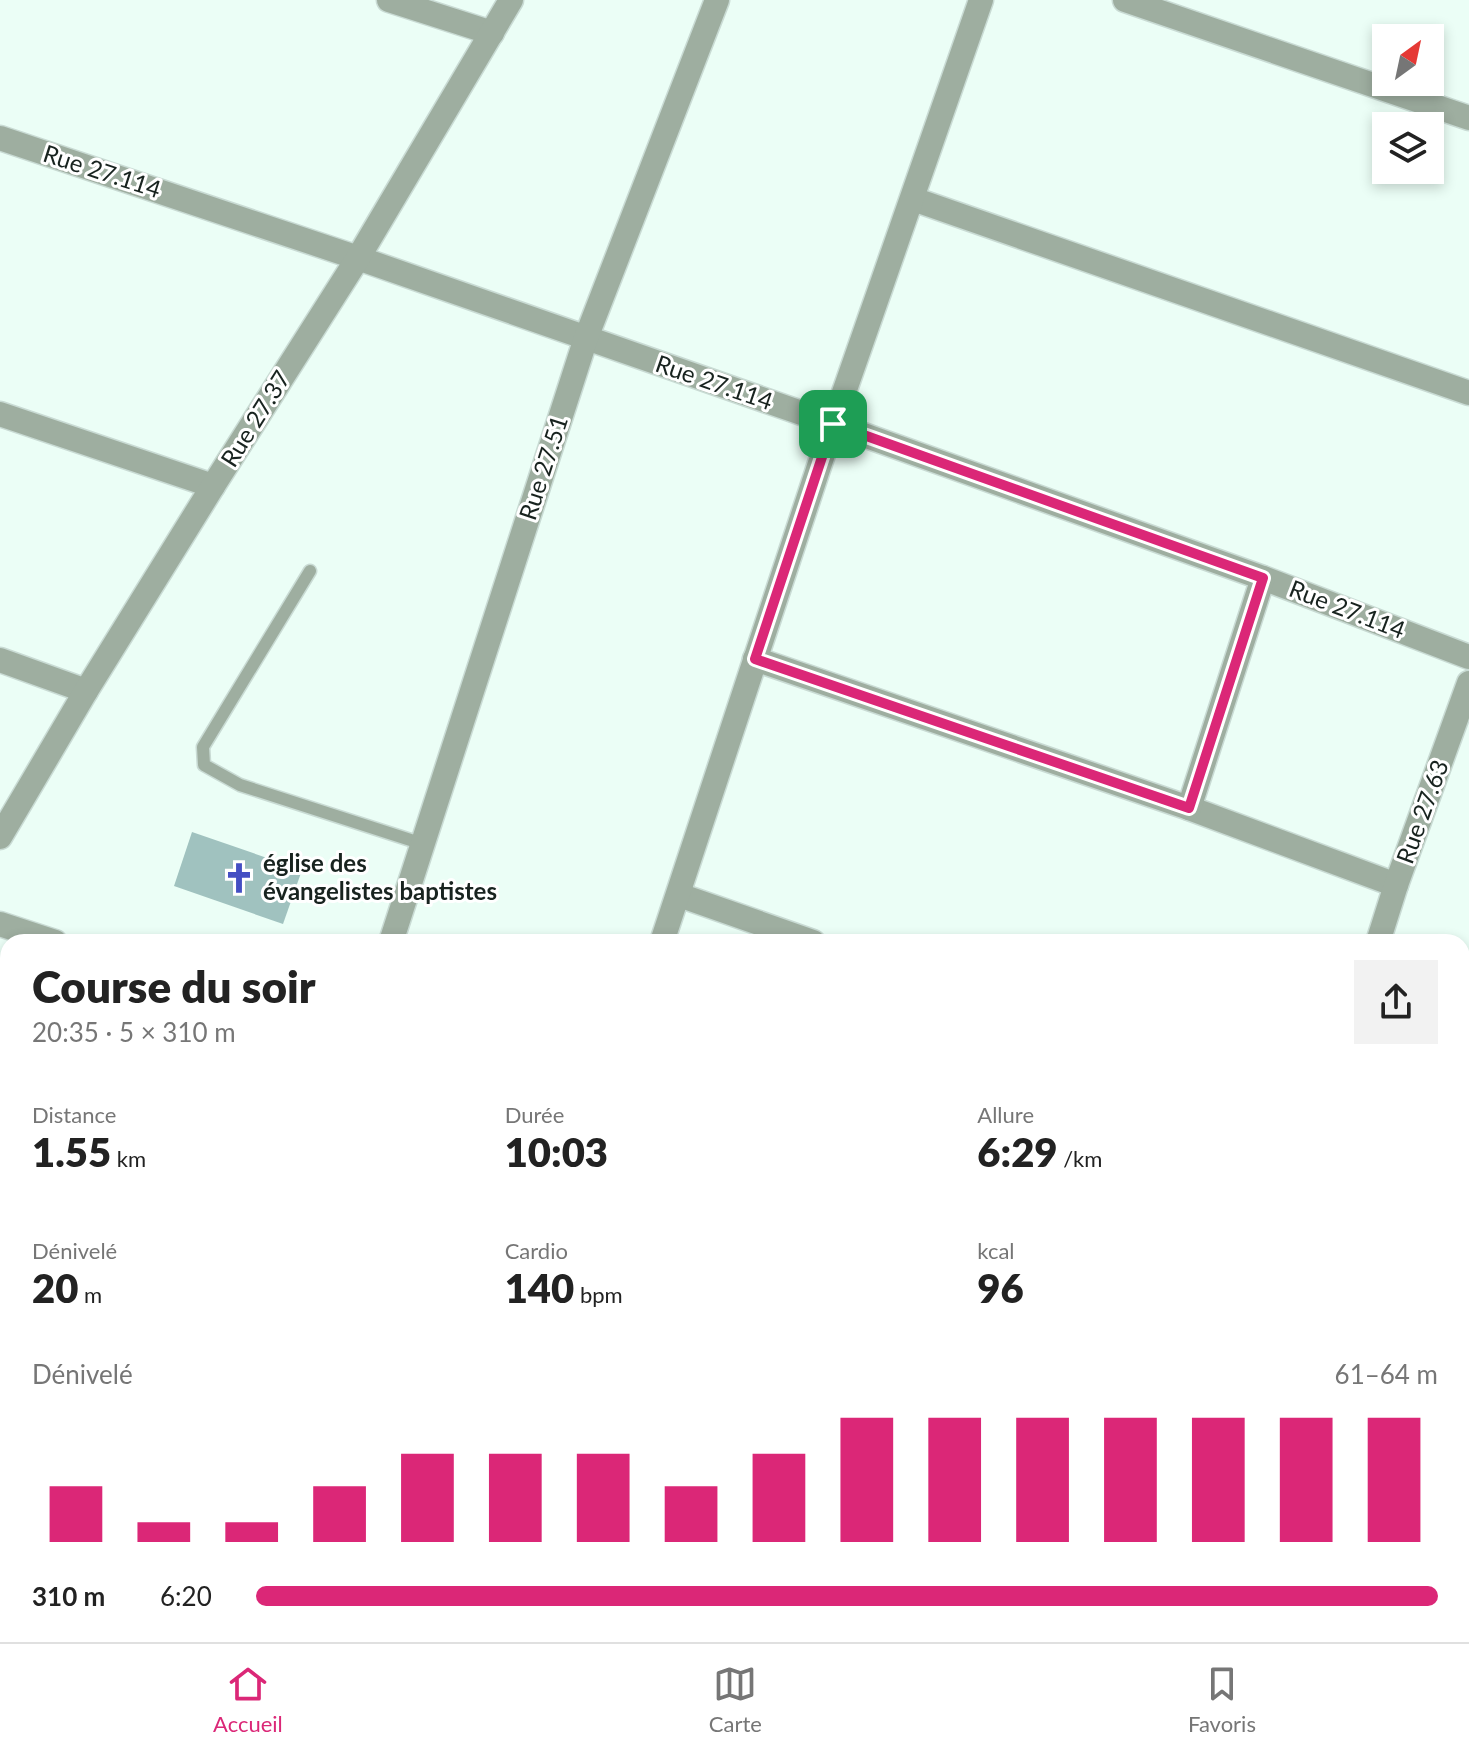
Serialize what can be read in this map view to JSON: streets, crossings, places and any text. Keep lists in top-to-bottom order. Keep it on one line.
{"streets":{"street":["Rue 27.114","Rue 27.37","Rue 27.51","Rue 27.63"]},"crossings":[["Rue 27.114","Rue 27.37"],["Rue 27.114","Rue 27.51"]],"places":{"church":["église des évangelistes baptistes"]},"north":"top right","page":{"heading":["Course du soir","20:35 · 5 × 310 m"],"stats":[["Distance","1.55 km"],["Durée","10:03"],["Allure","6:29 /km"],["Dénivelé","20 m"],["Cardio","140 bpm"],["kcal","96"]],"chart":["Dénivelé","61–64 m"],"list":[{"name":"310 m","note":"6:20"}],"tabs":["Accueil","Carte","Favoris"]}}
